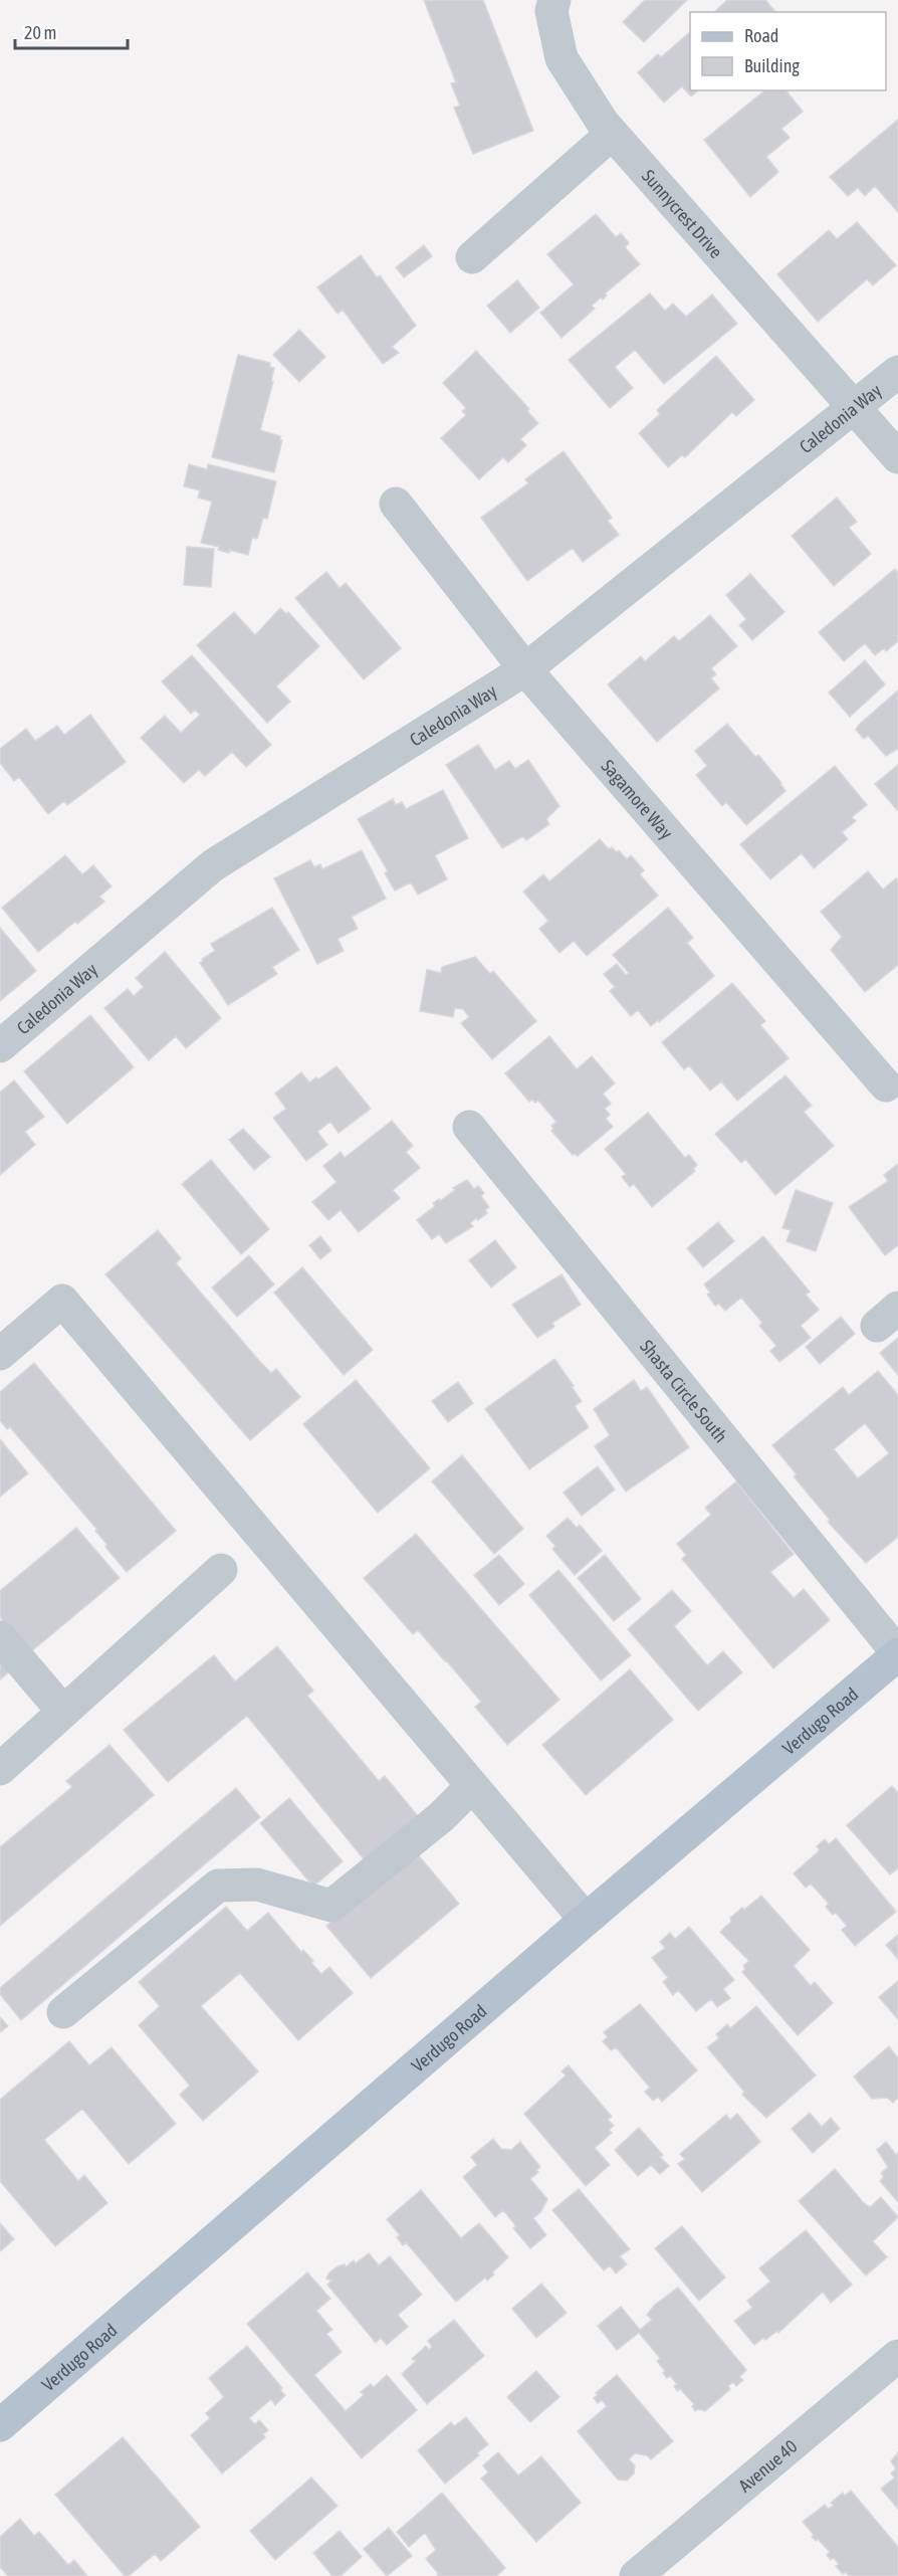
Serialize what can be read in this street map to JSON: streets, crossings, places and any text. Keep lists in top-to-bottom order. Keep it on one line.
{"streets":{"main road":["Verdugo Road"],"street":["Sunnycrest Drive","Caledonia Way","Sagamore Way","Shasta Circle South","Avenue 40"]},"crossings":[["Sunnycrest Drive","Caledonia Way"],["Caledonia Way","Sagamore Way"],["Shasta Circle South","Verdugo Road"]],"legend":["Road","Building"],"scale_bar":"20 m"}
